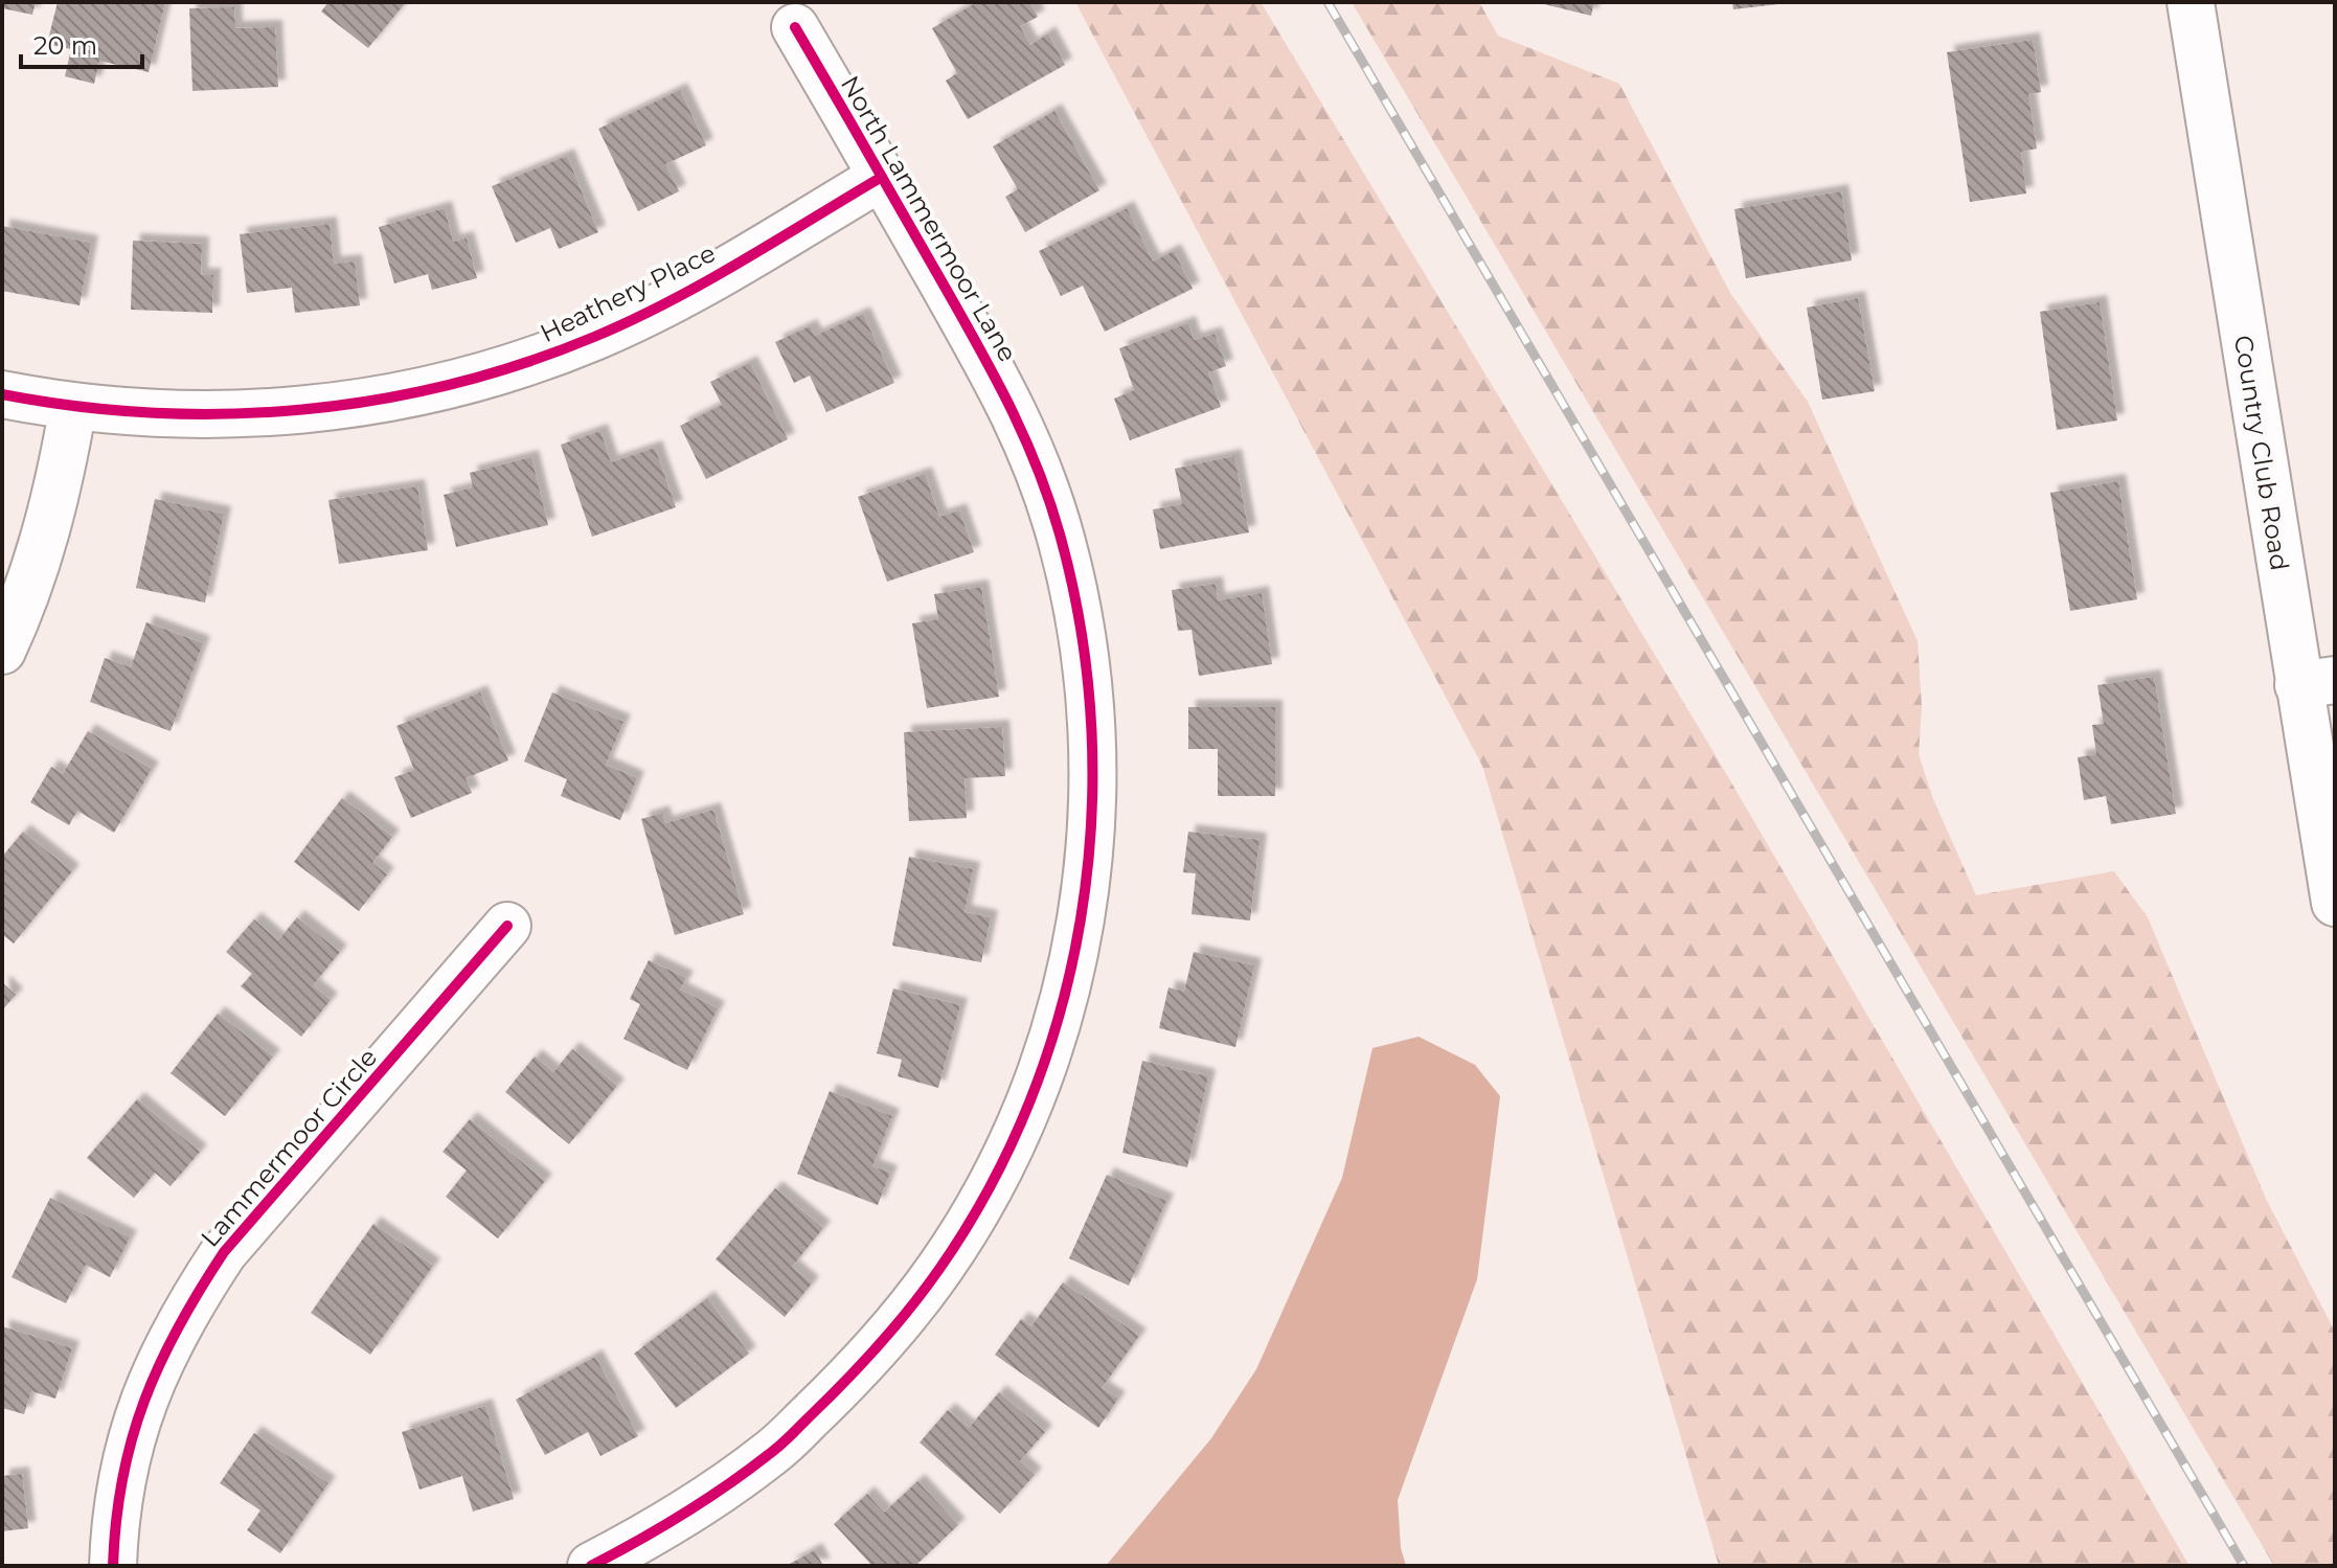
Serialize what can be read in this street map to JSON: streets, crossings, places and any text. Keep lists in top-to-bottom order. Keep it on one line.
{"streets":{"street":["North Lammermoor Lane","Heathery Place","Country Club Road","Lammermoor Circle"]},"crossings":[["North Lammermoor Lane","Heathery Place"]],"scale_bar":"20 m"}
